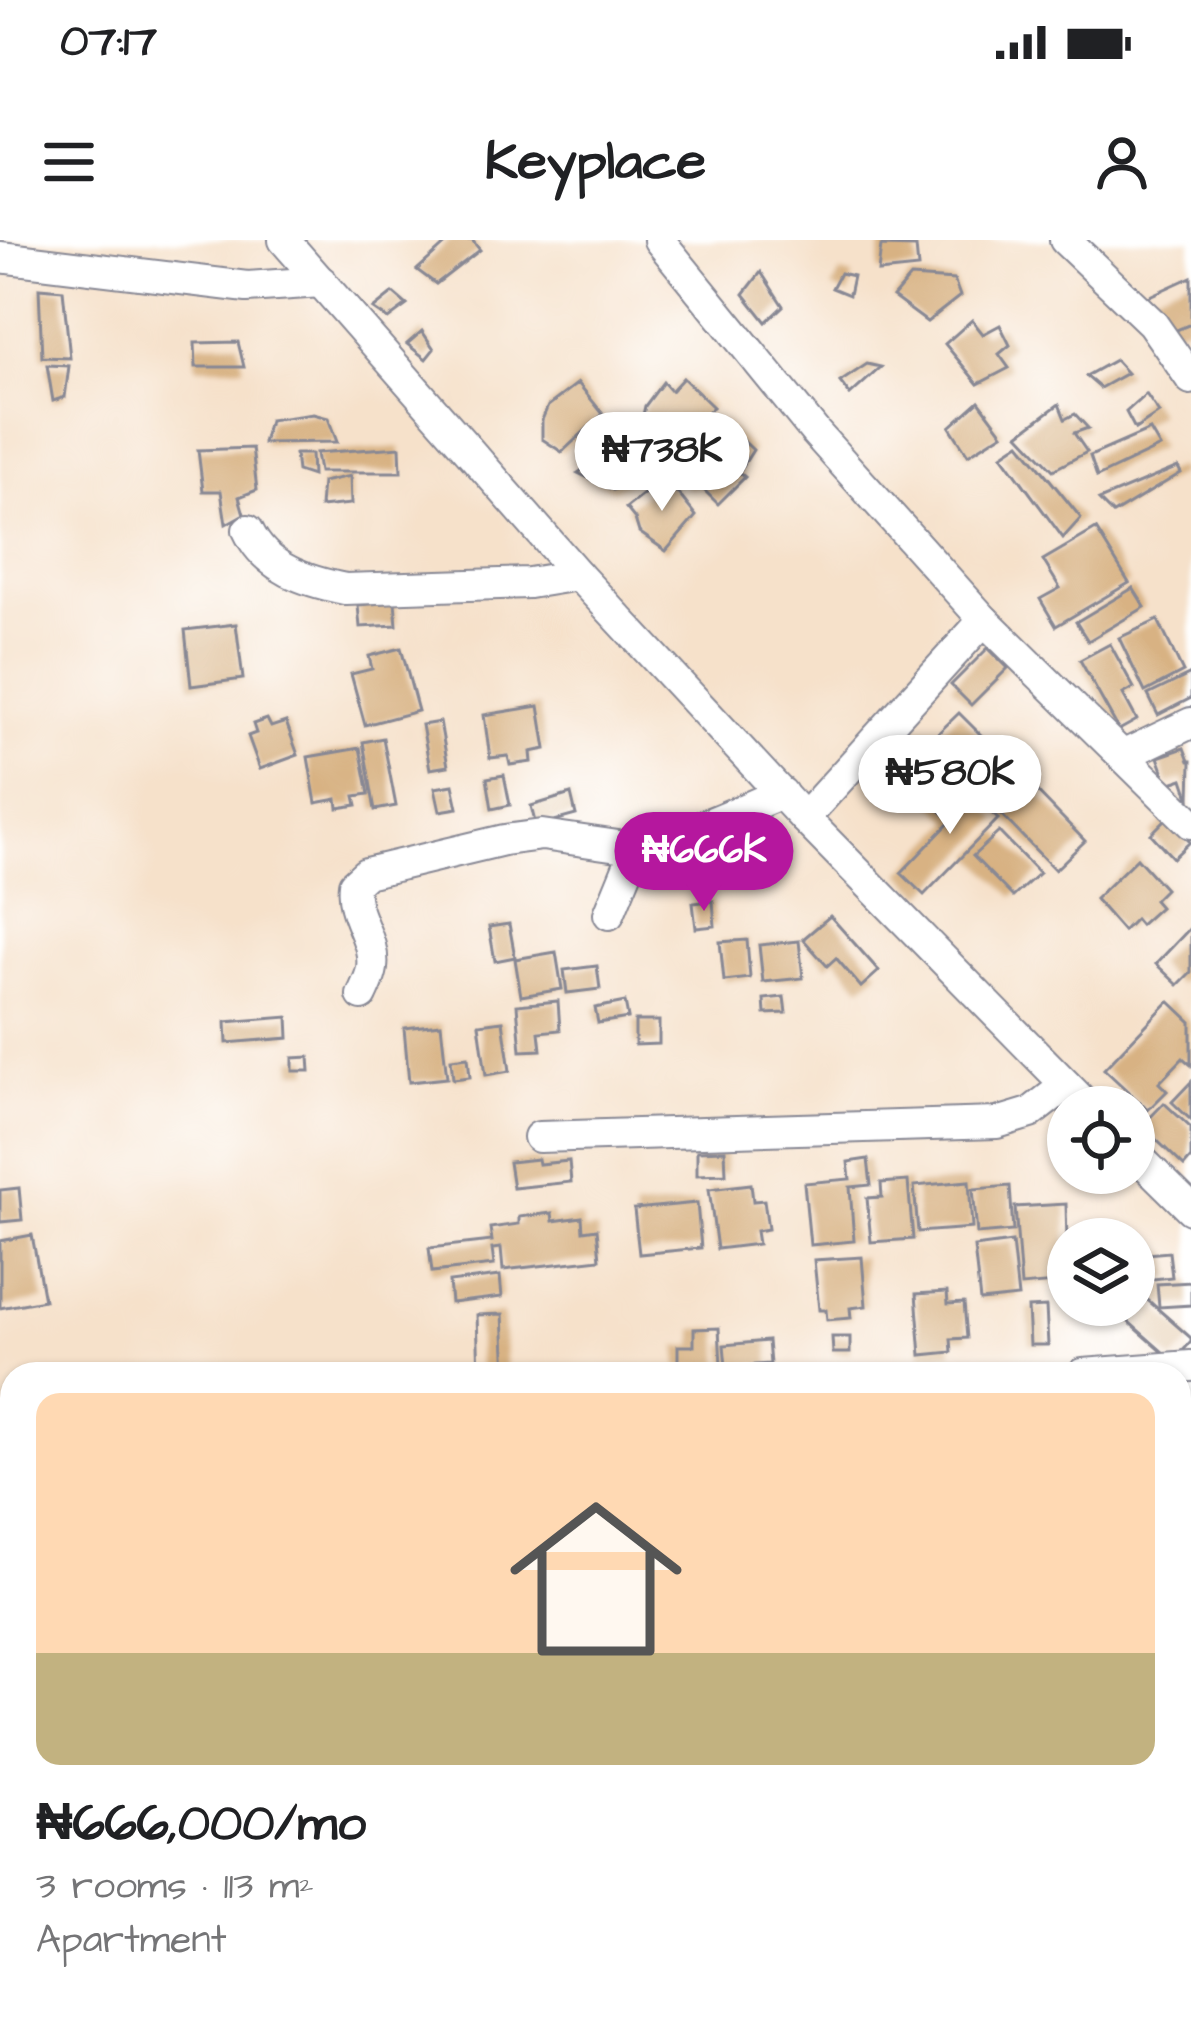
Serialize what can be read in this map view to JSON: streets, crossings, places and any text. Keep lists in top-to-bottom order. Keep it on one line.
{"page":{"status":"07:17","header":"Keyplace","price":["₦738K","₦580K","₦666K"],"list":[{"name":"₦666,000/mo","note":"3 rooms · 113 m² · Apartment"}]}}
